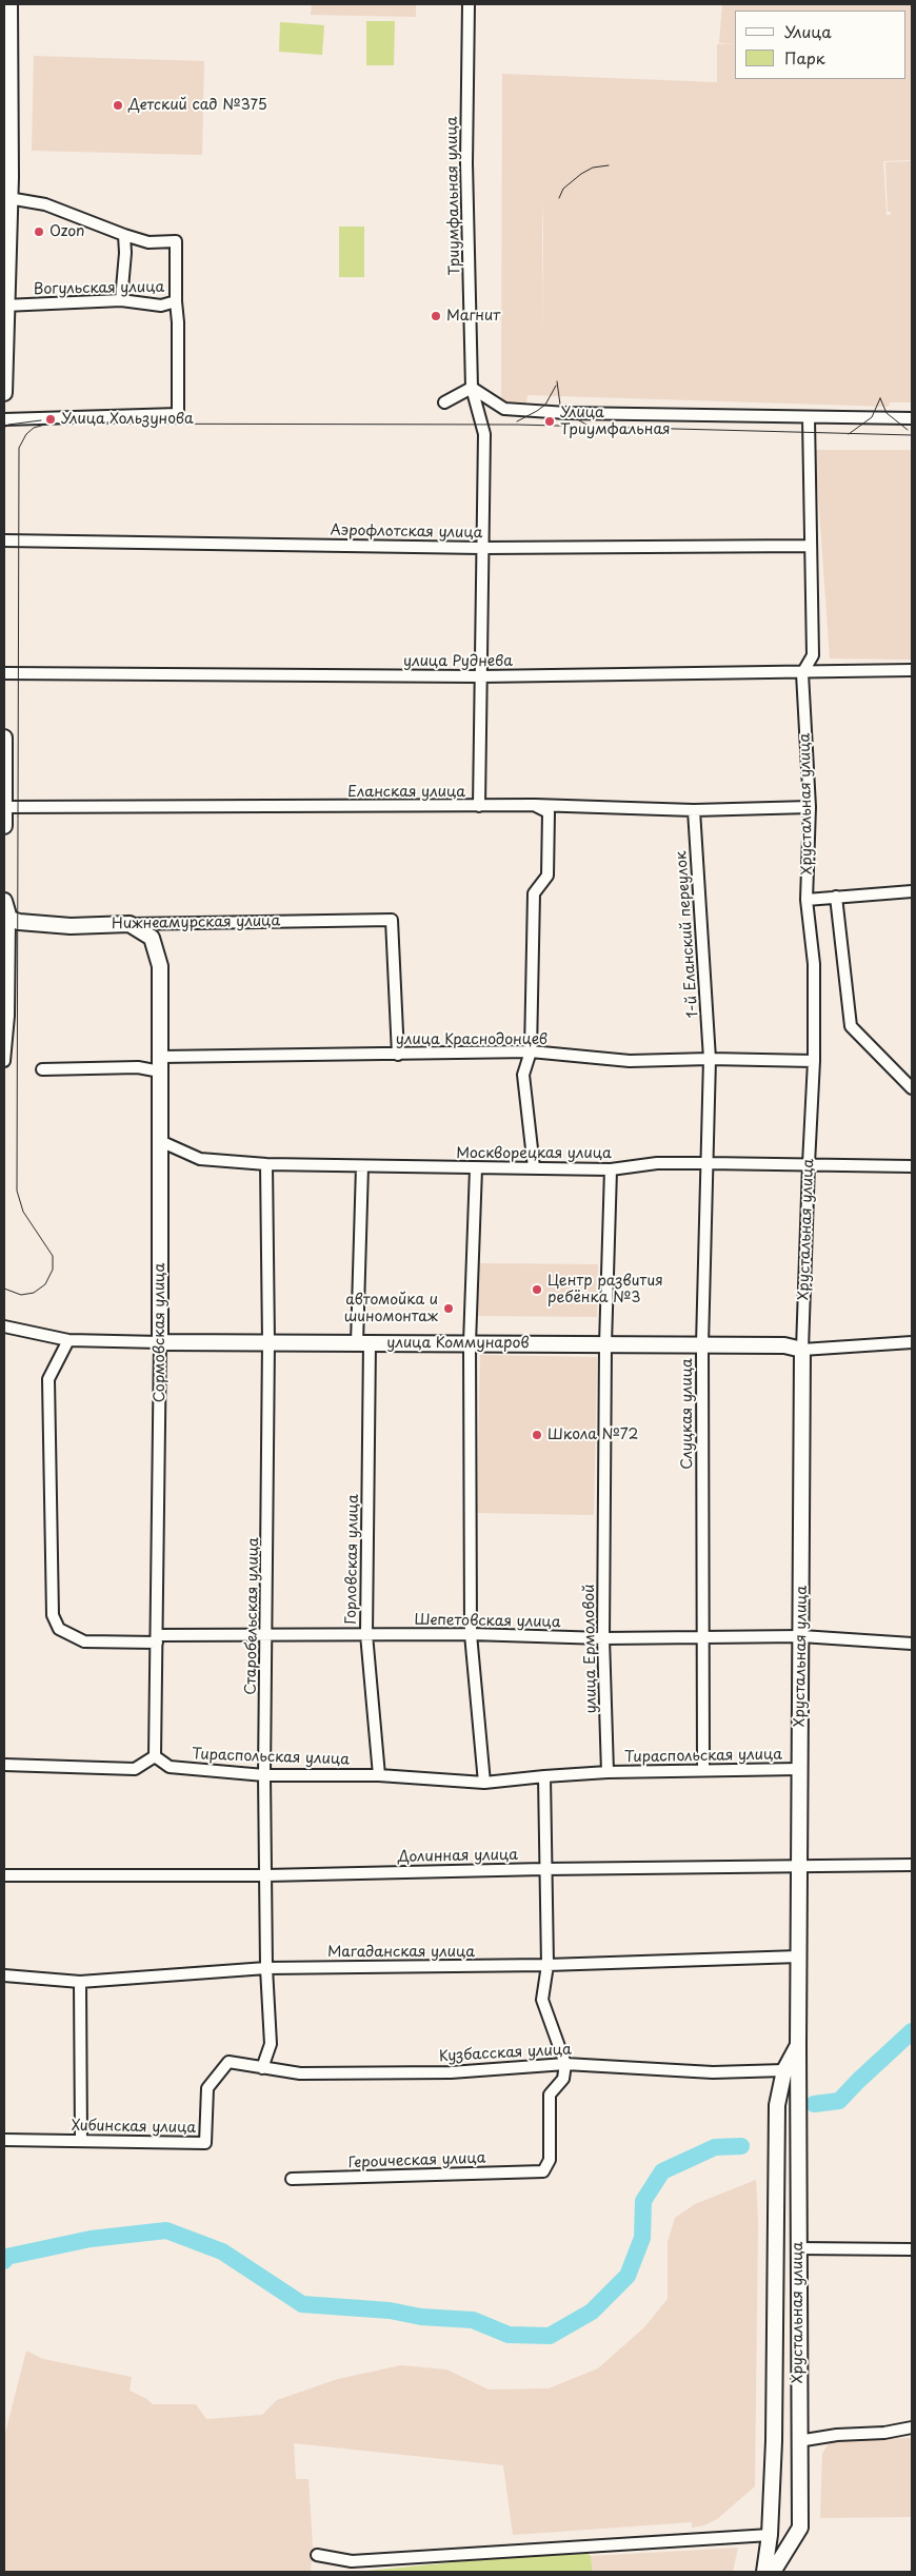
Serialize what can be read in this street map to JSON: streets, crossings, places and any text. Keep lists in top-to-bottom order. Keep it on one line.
{"streets":{"street":["Триумфальная улица","Вогульская улица","Аэрофлотская улица","улица Руднева","Еланская улица","Хрустальная улица","Нижнеамурская улица","1-й Еланский переулок","улица Краснодонцев","Москворецкая улица","Сормовская улица","улица Коммунаров","Слуцкая улица","Горловская улица","Старобельская улица","Шепетовская улица","улица Ермоловой","Тираспольская улица","Долинная улица","Магаданская улица","Кузбасская улица","Хибинская улица","Героическая улица"]},"crossings":[["Триумфальная улица","Аэрофлотская улица"],["Триумфальная улица","улица Руднева"],["Триумфальная улица","Еланская улица"],["Аэрофлотская улица","Хрустальная улица"],["улица Руднева","Хрустальная улица"],["Еланская улица","Хрустальная улица"],["Еланская улица","1-й Еланский переулок"],["Хрустальная улица","улица Краснодонцев"],["Хрустальная улица","Москворецкая улица"],["Хрустальная улица","улица Коммунаров"],["Хрустальная улица","Шепетовская улица"],["Хрустальная улица","Тираспольская улица"],["Хрустальная улица","Долинная улица"],["Хрустальная улица","Магаданская улица"],["Хрустальная улица","Кузбасская улица"],["Нижнеамурская улица","улица Краснодонцев"],["Нижнеамурская улица","Сормовская улица"],["1-й Еланский переулок","улица Краснодонцев"],["1-й Еланский переулок","Слуцкая улица"],["улица Краснодонцев","Сормовская улица"],["улица Краснодонцев","Слуцкая улица"],["Москворецкая улица","Сормовская улица"],["Москворецкая улица","Слуцкая улица"],["Москворецкая улица","Горловская улица"],["Москворецкая улица","Старобельская улица"],["Москворецкая улица","улица Ермоловой"],["Сормовская улица","улица Коммунаров"],["Сормовская улица","Шепетовская улица"],["Сормовская улица","Тираспольская улица"],["улица Коммунаров","Слуцкая улица"],["улица Коммунаров","Горловская улица"],["улица Коммунаров","Старобельская улица"],["улица Коммунаров","Шепетовская улица"],["улица Коммунаров","улица Ермоловой"],["Слуцкая улица","Шепетовская улица"],["Слуцкая улица","Тираспольская улица"],["Горловская улица","Шепетовская улица"],["Горловская улица","Тираспольская улица"],["Старобельская улица","Шепетовская улица"],["Старобельская улица","Тираспольская улица"],["Старобельская улица","Долинная улица"],["Старобельская улица","Магаданская улица"],["Старобельская улица","Кузбасская улица"],["Шепетовская улица","улица Ермоловой"],["улица Ермоловой","Тираспольская улица"],["Кузбасская улица","Хибинская улица"],["Кузбасская улица","Героическая улица"]],"places":["Детский сад №375","Ozon","Магнит","Улица Хользунова","Улица Триумфальная","Центр развития ребёнка №3","автомойка и шиномонтаж","Школа №72"],"legend":["Улица","Парк"]}
